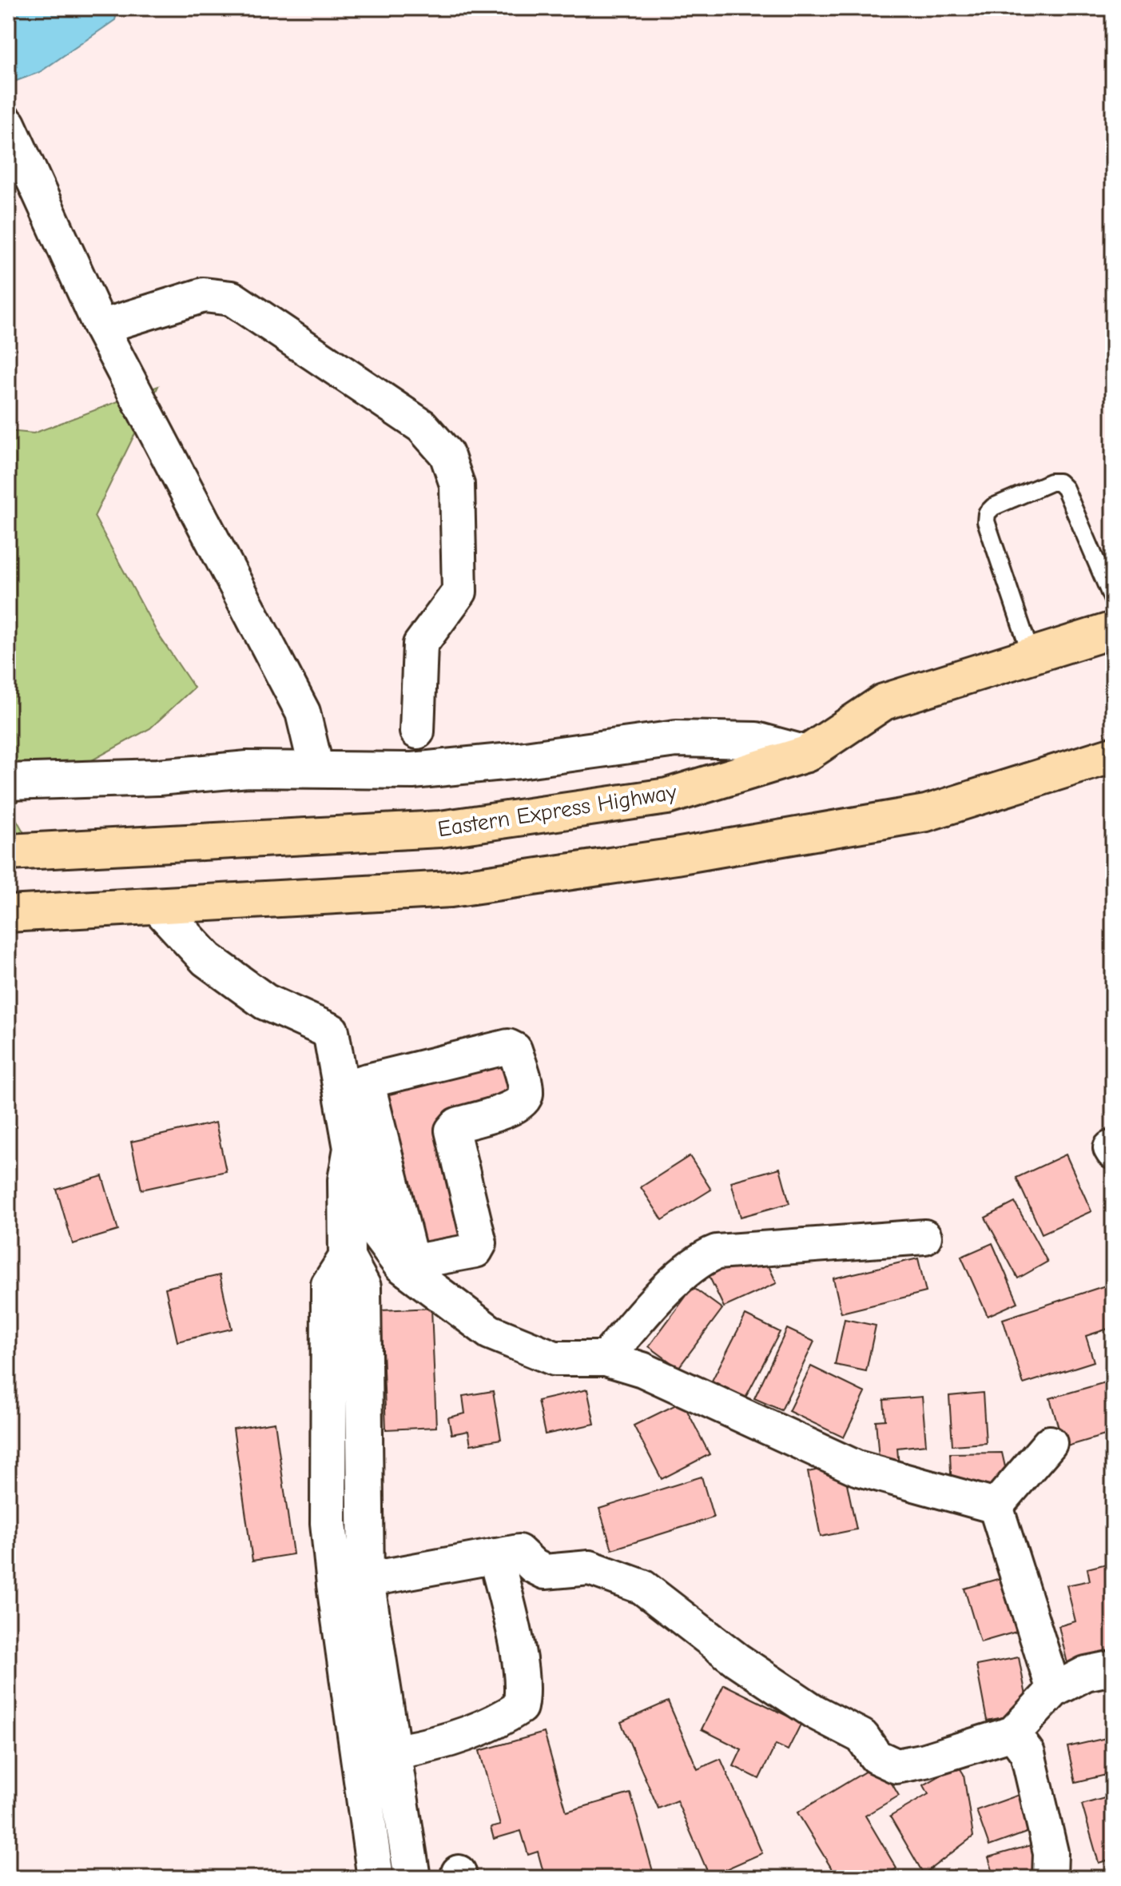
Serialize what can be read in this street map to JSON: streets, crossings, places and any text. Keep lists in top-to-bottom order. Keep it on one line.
{"streets":{"highway":["Eastern Express Highway"]}}
